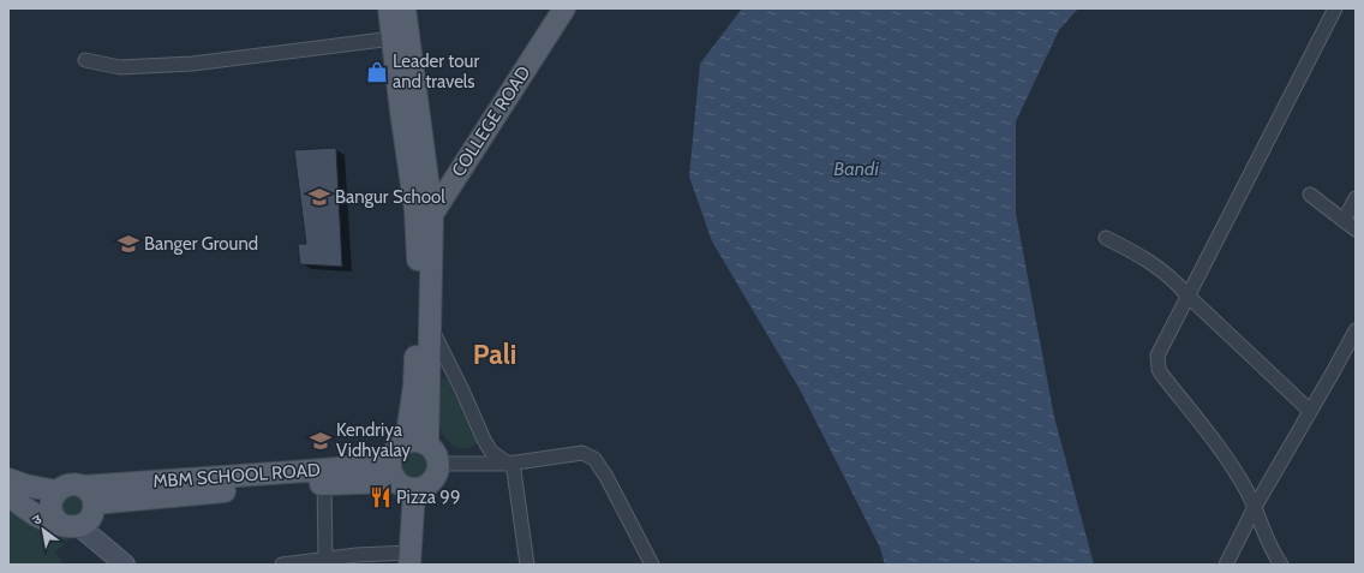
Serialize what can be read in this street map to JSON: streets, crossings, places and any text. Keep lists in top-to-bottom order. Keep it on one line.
{"streets":{"main road":["COLLEGE ROAD","MBM SCHOOL ROAD"]},"districts":["Pali"],"water":["Bandi"],"places":{"shop":["Leader tour and travels"],"school or university":["Bangur School","Banger Ground","Kendriya Vidhyalay"],"restaurant":["Pizza 99"]},"north":"top left"}
